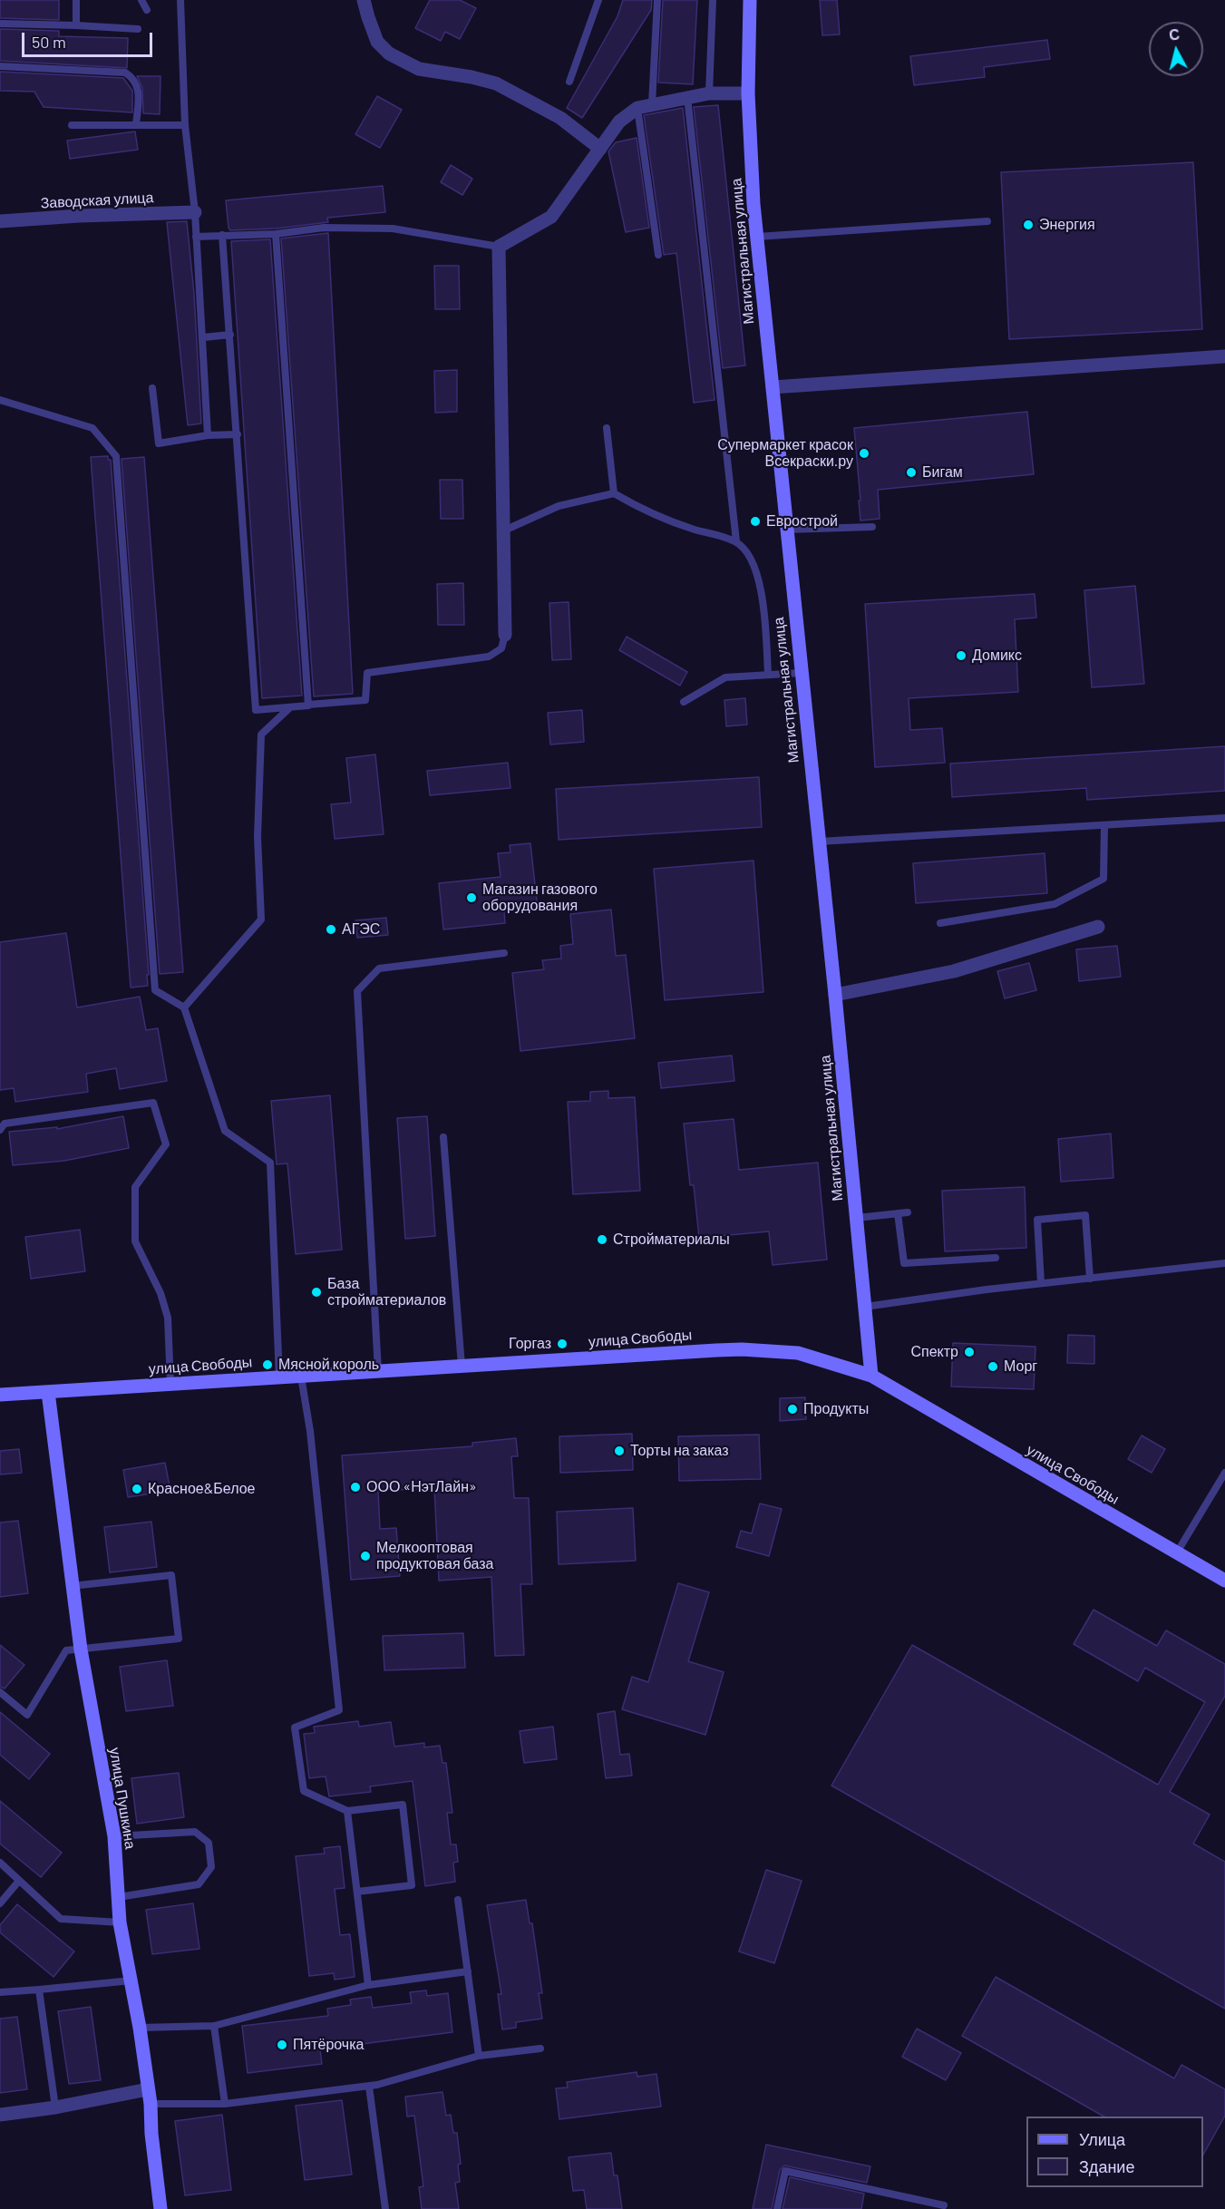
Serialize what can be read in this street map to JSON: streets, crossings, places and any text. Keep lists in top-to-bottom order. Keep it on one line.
{"streets":{"main road":["Магистральная улица","улица Свободы","улица Пушкина"],"street":["Заводская улица"]},"crossings":[["Магистральная улица","улица Свободы"],["улица Свободы","улица Пушкина"]],"places":["Энергия","Супермаркет красок Всекраски.ру","Бигам","Еврострой","Домикс","Магазин газового оборудования","АГЭС","Стройматериалы","База стройматериалов","Горгаз","Спектр","Мясной король","Морг","Продукты","Торты на заказ","ООО «НэтЛайн»","Красное&Белое","Мелкооптовая продуктовая база","Пятёрочка"],"legend":["Улица","Здание"],"scale_bar":"50 m","north":"top"}
